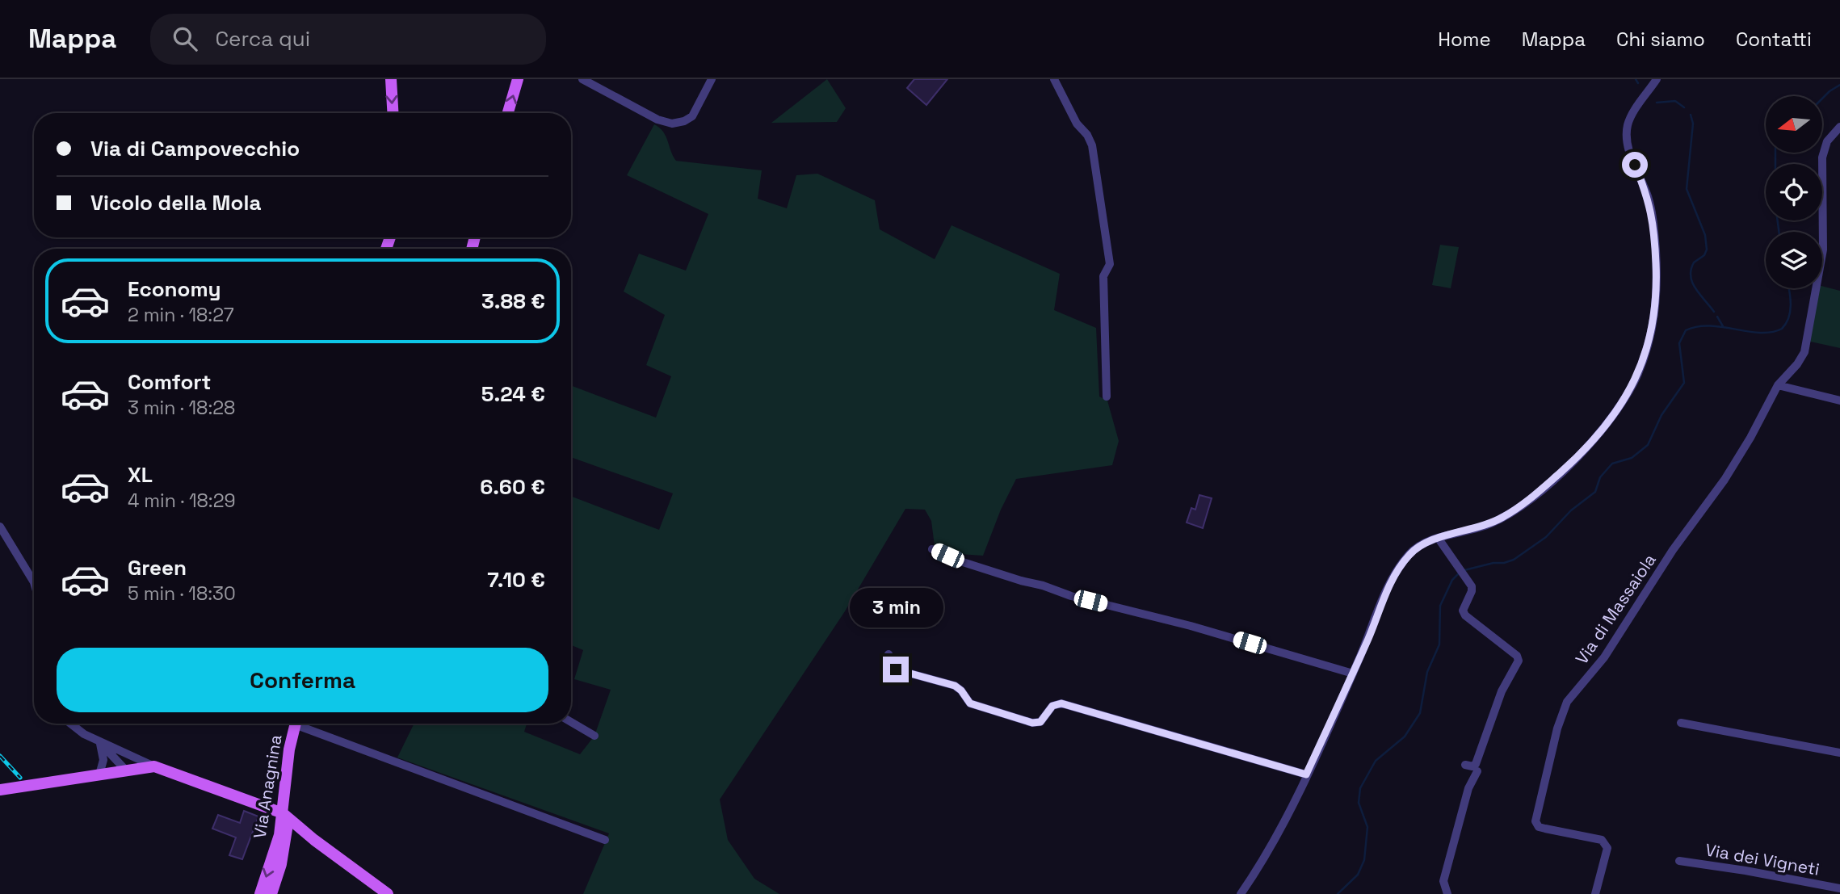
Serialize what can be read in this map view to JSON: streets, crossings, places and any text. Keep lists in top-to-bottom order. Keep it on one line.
{"streets":{"main road":["Via Anagnina"],"street":["Via di Massaiola","Via dei Vigneti"]},"north":"left","page":{"header":"Mappa","search":"Cerca qui","nav":["Home","Mappa","Chi siamo","Contatti"],"banner":["Via di Campovecchio","Vicolo della Mola"],"list":[{"name":"Economy","note":"2 min · 18:27","value":"3.88 €"},{"name":"Comfort","note":"3 min · 18:28","value":"5.24 €"},{"name":"XL","note":"4 min · 18:29","value":"6.60 €"},{"name":"Green","note":"5 min · 18:30","value":"7.10 €"}],"bubble":"3 min","buttons":"Conferma"}}
